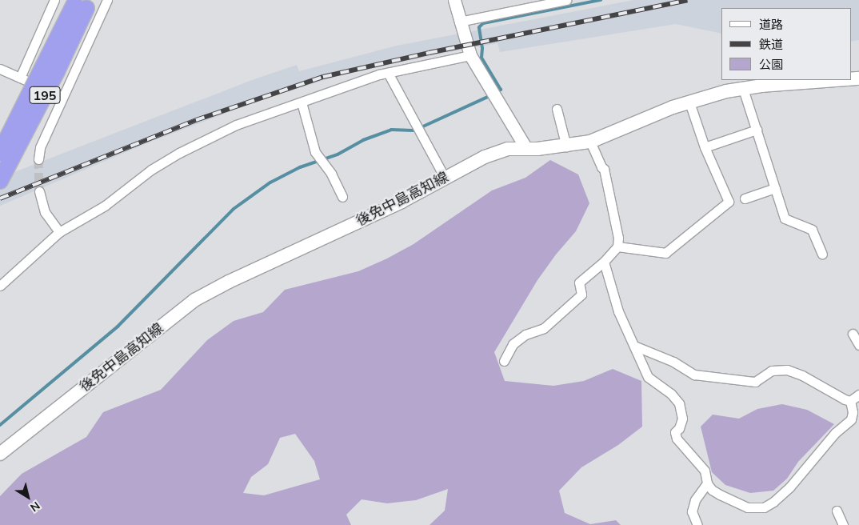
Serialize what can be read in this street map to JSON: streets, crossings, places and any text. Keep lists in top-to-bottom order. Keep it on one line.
{"streets":{"highway":["195"],"main road":["後免中島高知線"]},"legend":["道路","鉄道","公園"],"north":"bottom right"}
